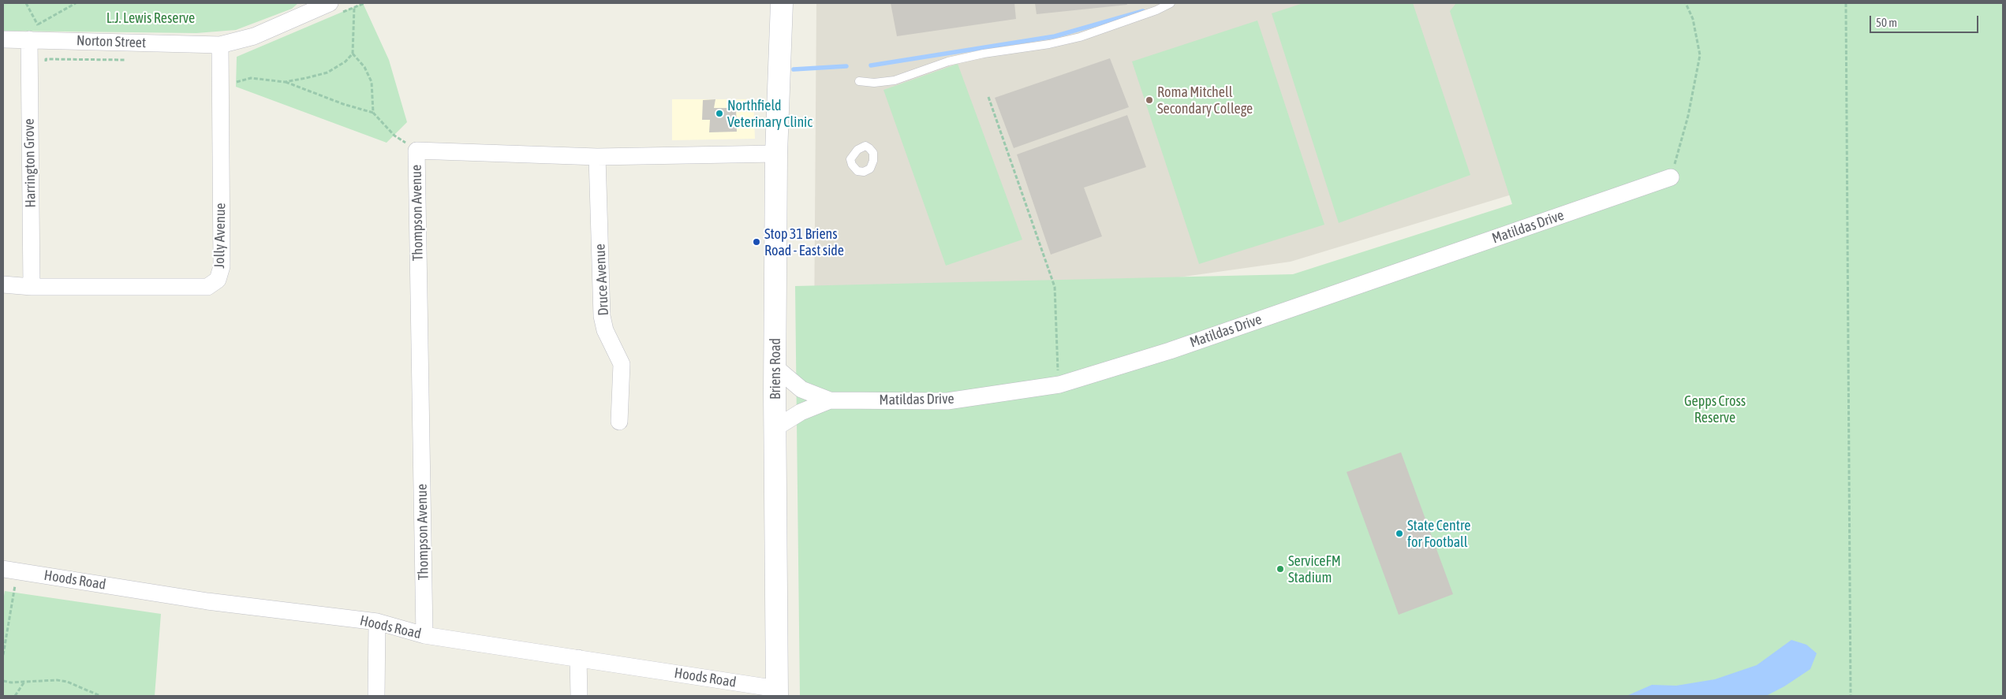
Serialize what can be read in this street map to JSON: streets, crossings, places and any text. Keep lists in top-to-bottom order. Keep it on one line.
{"streets":{"main road":["Briens Road"],"street":["Norton Street","Harrington Grove","Thompson Avenue","Matildas Drive","Jolly Avenue","Druce Avenue","Hoods Road"]},"crossings":[["Norton Street","Harrington Grove"],["Norton Street","Jolly Avenue"],["Harrington Grove","Jolly Avenue"],["Thompson Avenue","Druce Avenue"],["Thompson Avenue","Briens Road"],["Thompson Avenue","Hoods Road"],["Matildas Drive","Briens Road"],["Briens Road","Hoods Road"]],"parks":["L.J. Lewis Reserve","Gepps Cross Reserve"],"places":["Roma Mitchell Secondary College","Northfield Veterinary Clinic","Stop 31 Briens Road - East side","State Centre for Football","ServiceFM Stadium"],"scale_bar":"50 m"}
